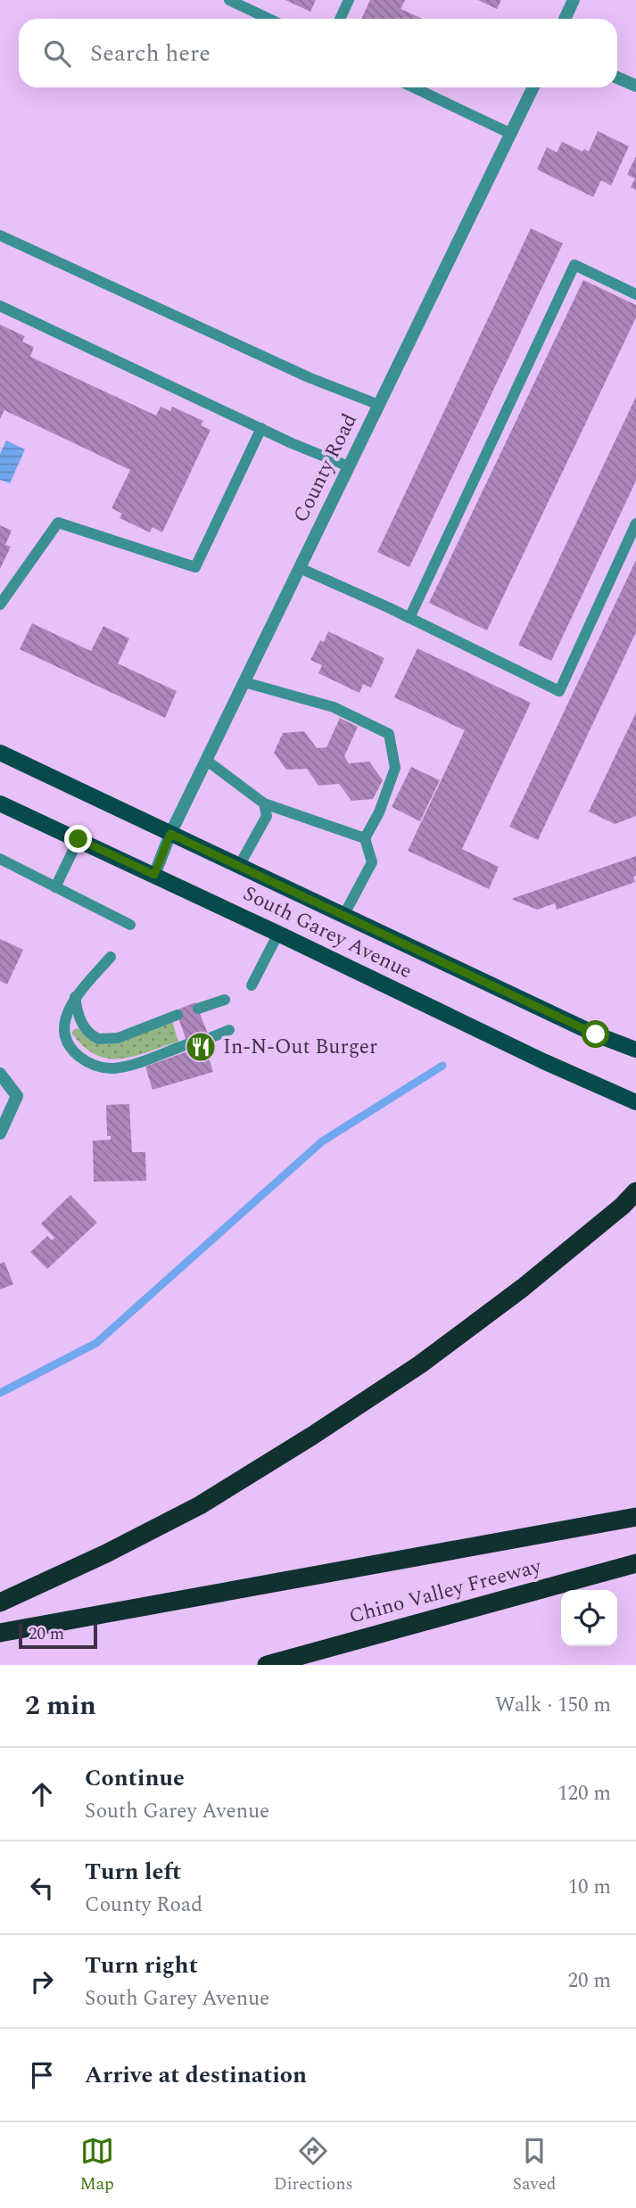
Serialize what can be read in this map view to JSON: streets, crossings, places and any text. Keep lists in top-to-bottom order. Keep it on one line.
{"streets":{"highway":["Chino Valley Freeway"],"main road":["South Garey Avenue"],"street":["County Road"]},"crossings":[["County Road","South Garey Avenue"]],"places":{"restaurant":["In-N-Out Burger"]},"scale_bar":"20 m","page":{"search":"Search here","scale":"20 m","heading":["2 min","Walk · 150 m"],"list":[["Continue","South Garey Avenue","120 m"],["Turn left","County Road","10 m"],["Turn right","South Garey Avenue","20 m"],"Arrive at destination"],"nav":["Map","Directions","Saved"]}}
